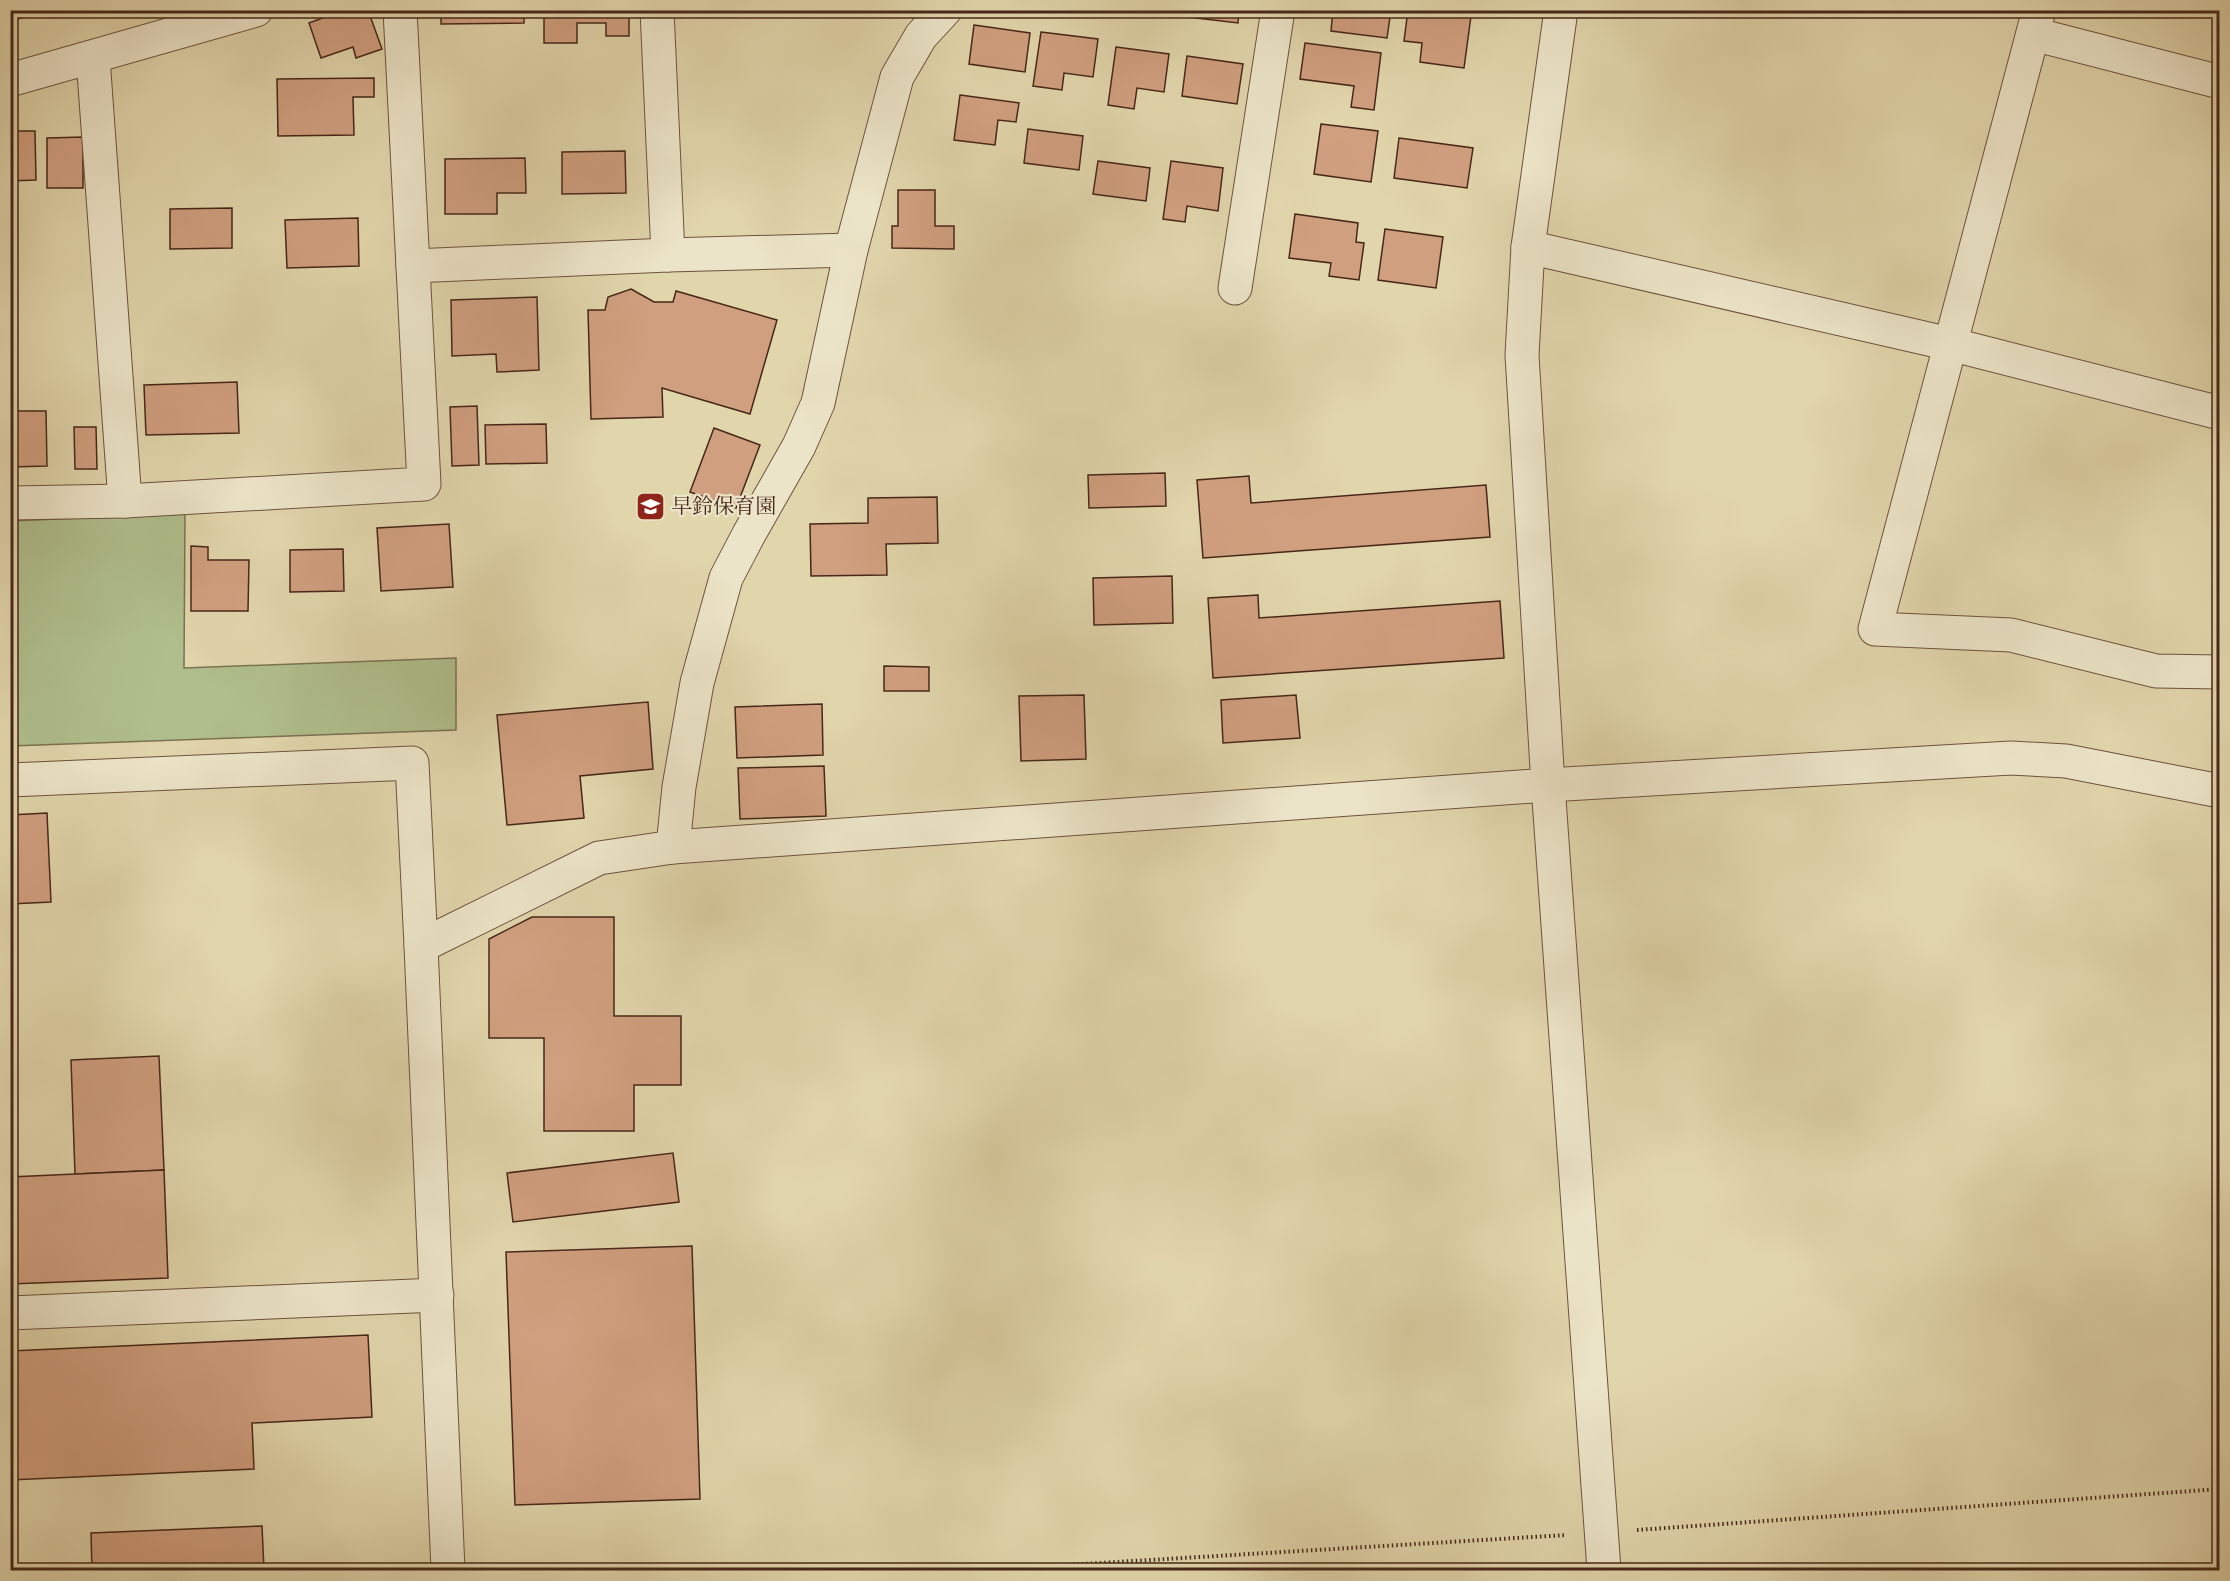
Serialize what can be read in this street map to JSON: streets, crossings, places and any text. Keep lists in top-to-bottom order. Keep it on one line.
{"places":{"school or university":["早鈴保育園"]}}
